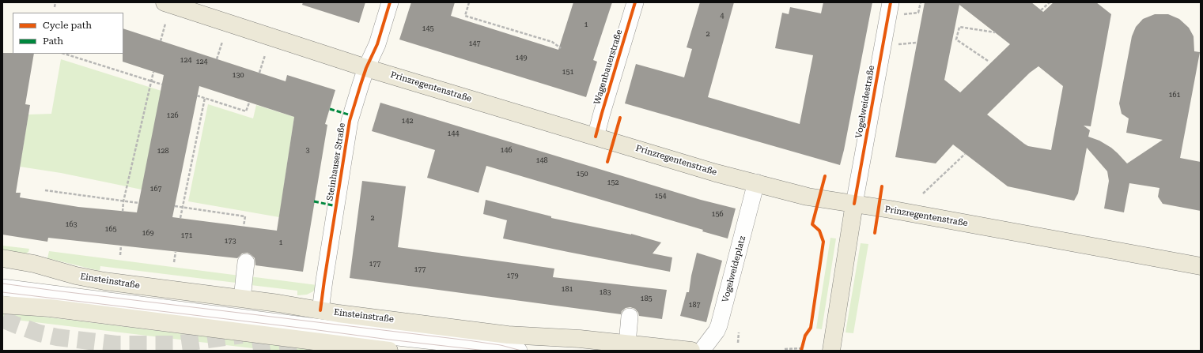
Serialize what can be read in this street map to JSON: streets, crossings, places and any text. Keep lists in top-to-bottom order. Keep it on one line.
{"streets":{"main road":["Prinzregentenstraße","Einsteinstraße"],"street":["Wagenbauerstraße","Vogelweidestraße","Steinhauser Straße","Vogelweideplatz"]},"crossings":[["Wagenbauerstraße","Prinzregentenstraße"],["Prinzregentenstraße","Vogelweidestraße"],["Prinzregentenstraße","Steinhauser Straße"],["Prinzregentenstraße","Vogelweideplatz"],["Steinhauser Straße","Einsteinstraße"]],"house_numbers":["4","1","145","2","147","149","124","124","151","130","161","126","142","144","3","146","128","148","150","152","167","154","156","2","163","165","169","171","173","1","177","177","179","181","183","185","187"],"legend":["Cycle path","Path"]}
